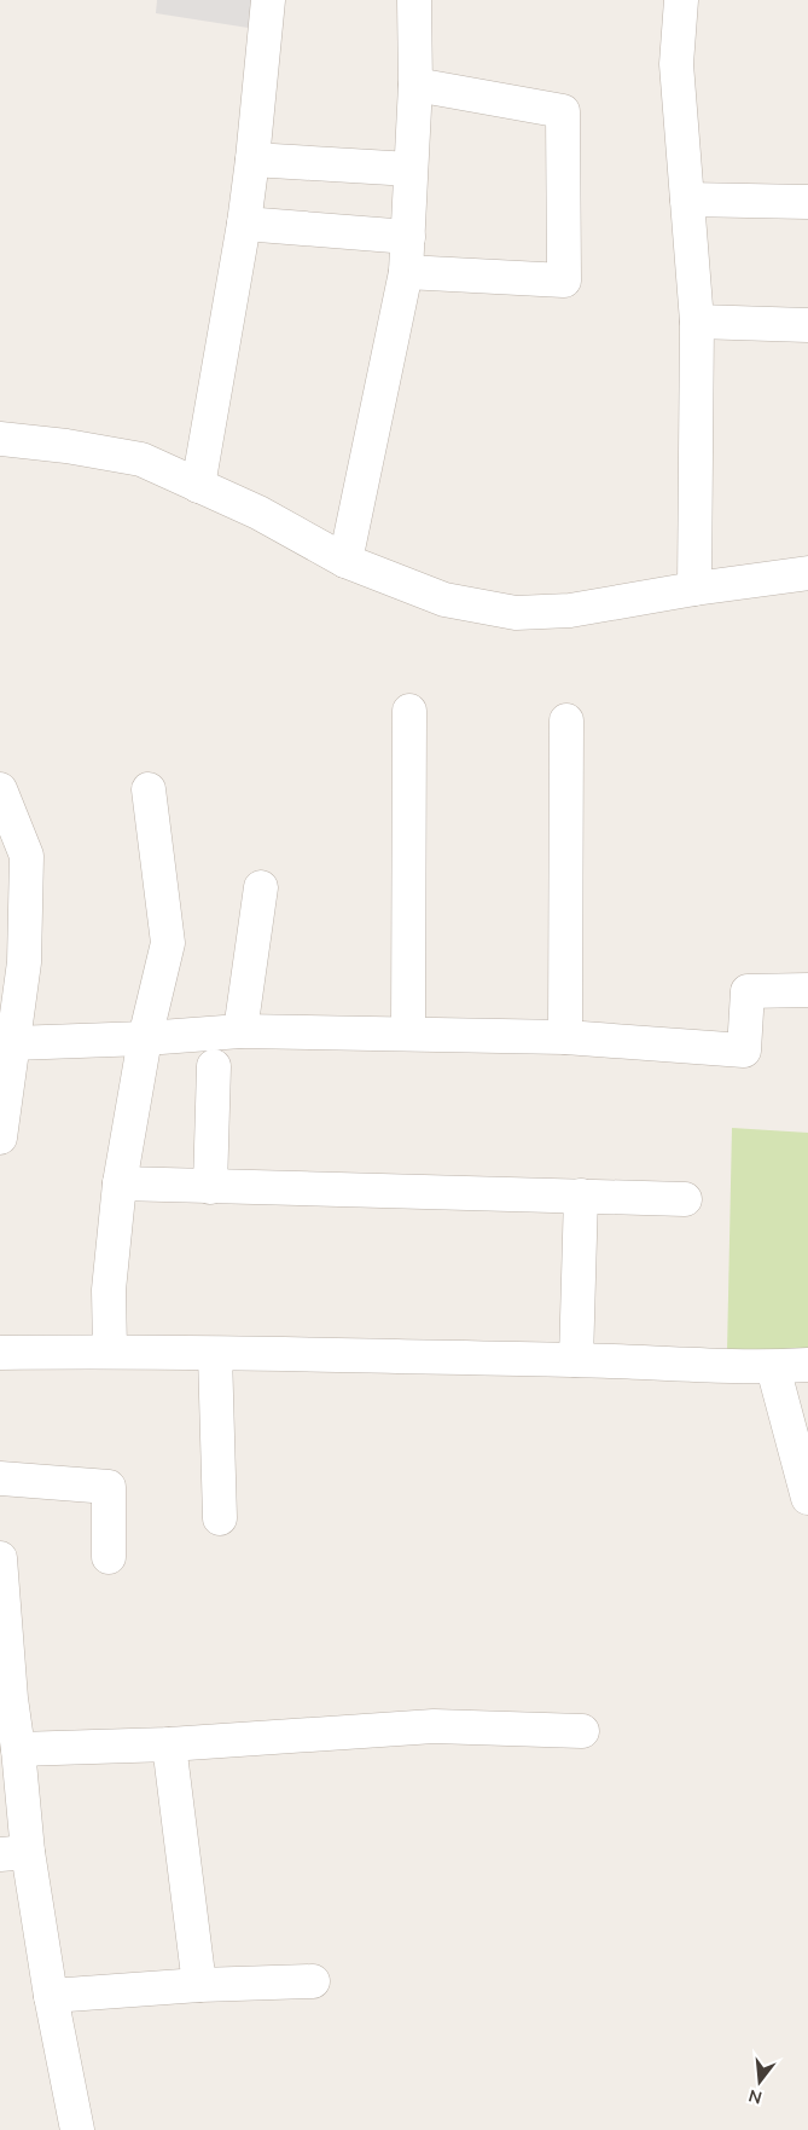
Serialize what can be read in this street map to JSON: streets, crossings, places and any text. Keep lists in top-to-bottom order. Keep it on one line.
{"north":"bottom"}
